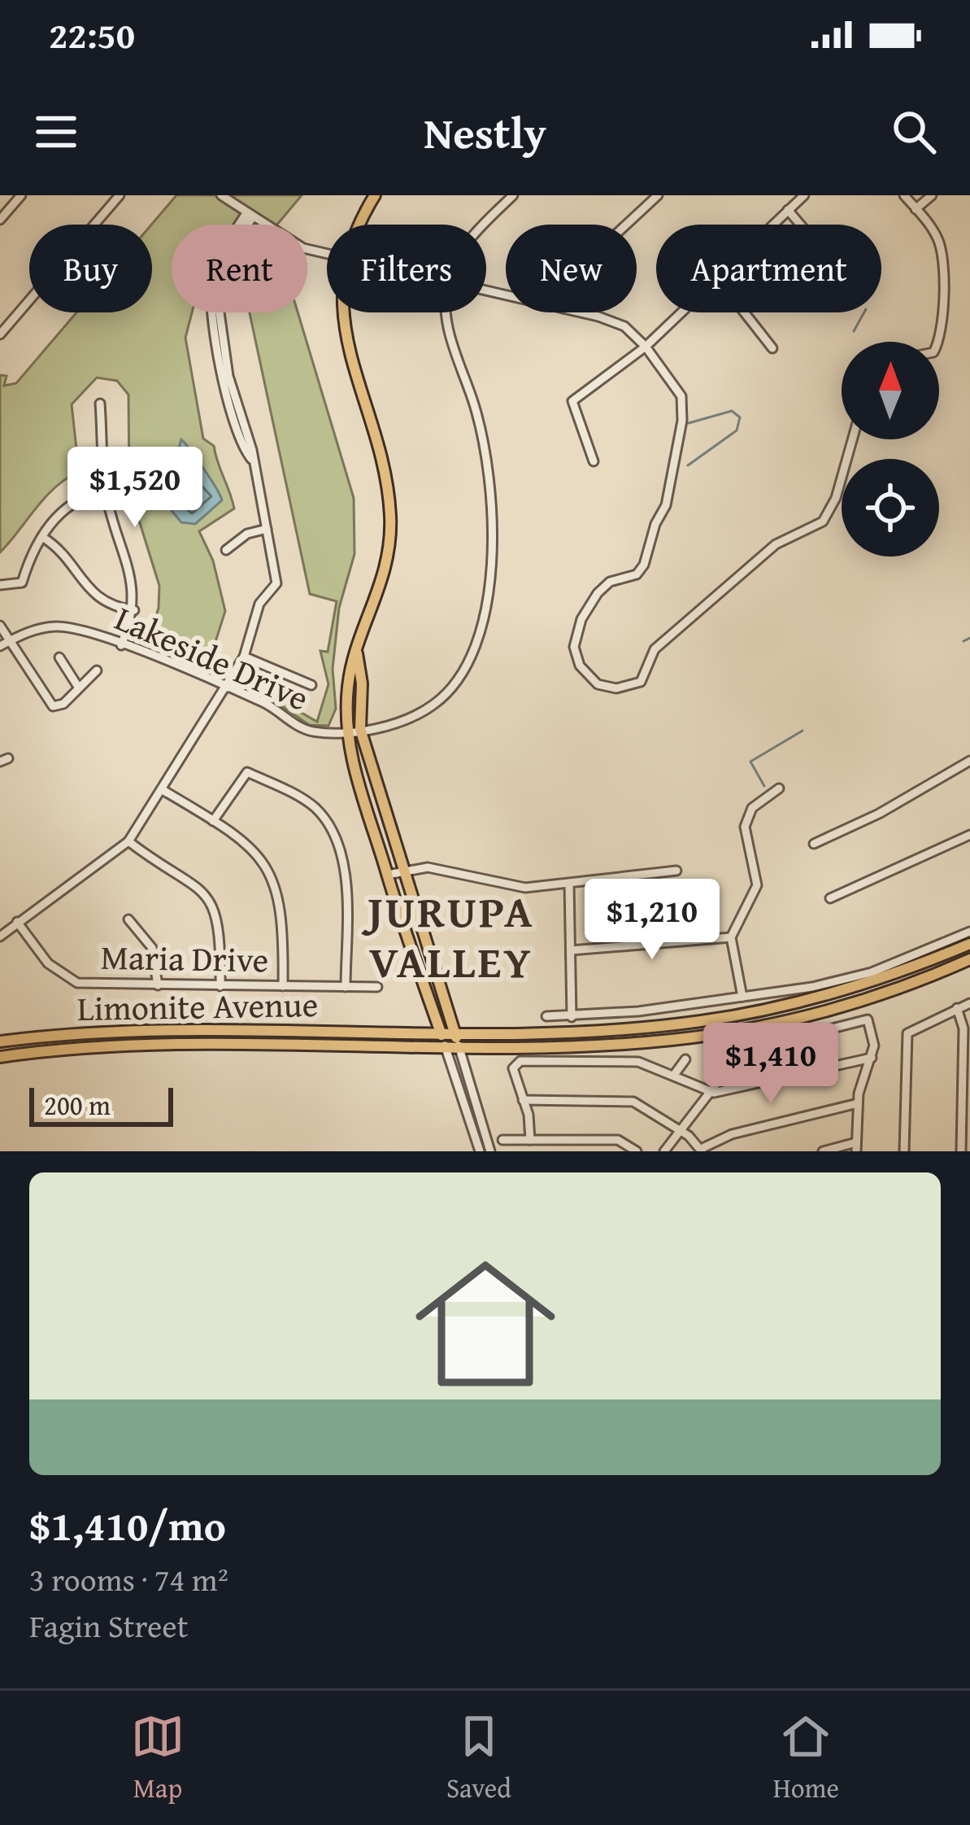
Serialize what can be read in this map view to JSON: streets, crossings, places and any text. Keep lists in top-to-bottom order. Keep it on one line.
{"streets":{"main road":["Limonite Avenue"],"street":["Lakeside Drive","Maria Drive"]},"districts":["JURUPA VALLEY"],"scale_bar":"200 m","north":"top","page":{"status":"22:50","header":"Nestly","chip":["Buy","Rent","Filters","New","Apartment"],"price":["$1,520","$1,210","$1,410"],"scale":"200 m","list":[{"name":"$1,410/mo","note":"3 rooms · 74 m² · Fagin Street"}],"tabs":["Map","Saved","Home"]}}
